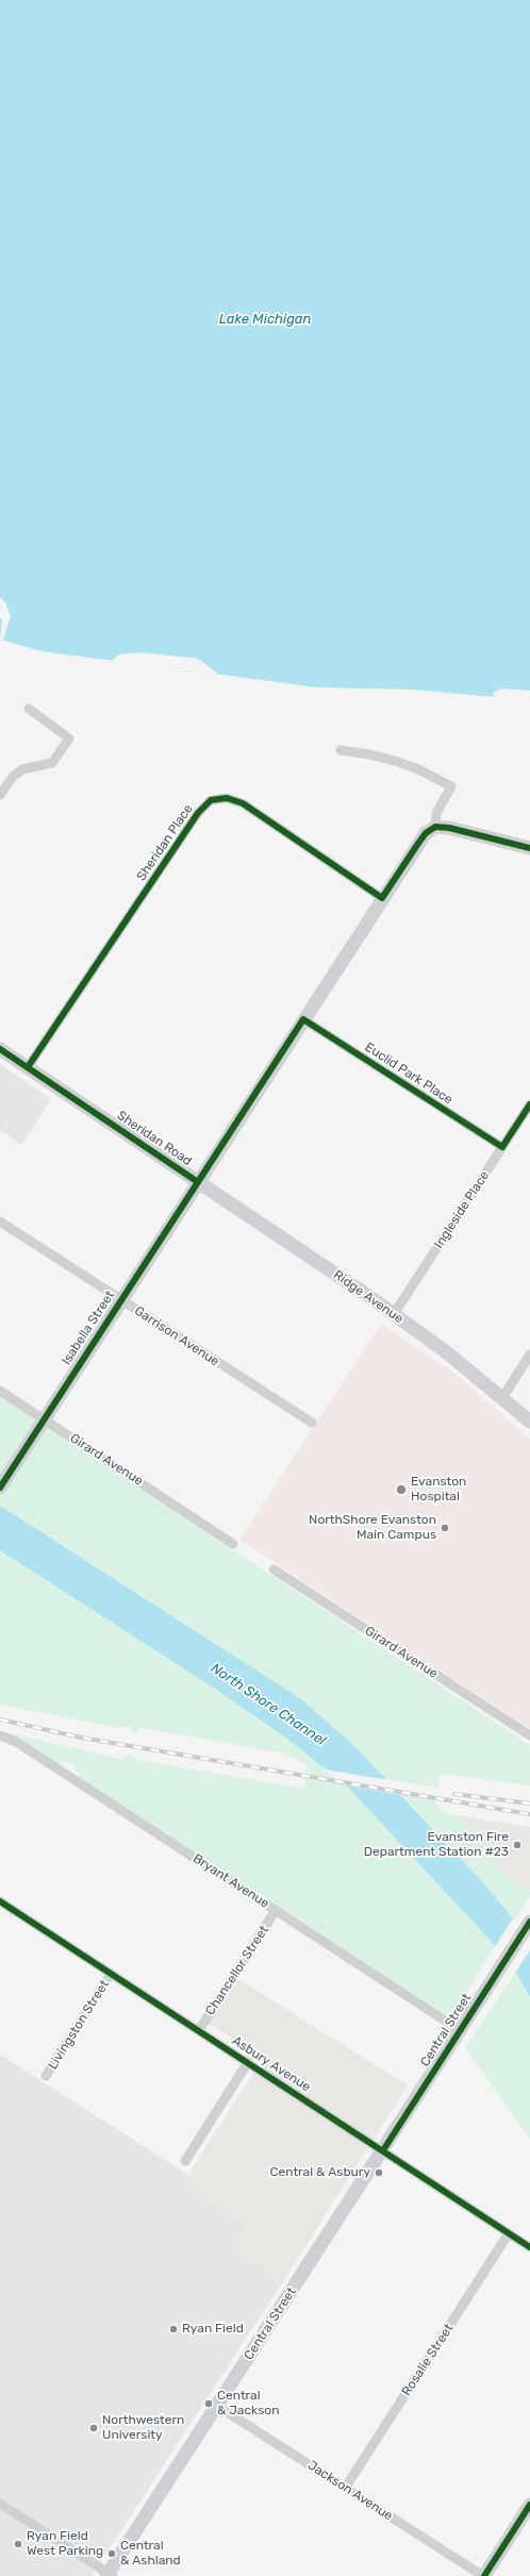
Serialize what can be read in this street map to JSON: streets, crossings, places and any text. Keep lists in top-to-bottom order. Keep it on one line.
{"streets":{"street":["Sheridan Place","Euclid Park Place","Sheridan Road","Ingleside Place","Ridge Avenue","Isabella Street","Garrison Avenue","Girard Avenue","Bryant Avenue","Chancellor Street","Livingston Street","Central Street","Asbury Avenue","Rosalie Street","Jackson Avenue"]},"crossings":[["Sheridan Place","Sheridan Road"],["Euclid Park Place","Sheridan Road"],["Euclid Park Place","Ingleside Place"],["Sheridan Road","Ridge Avenue"],["Sheridan Road","Isabella Street"],["Ingleside Place","Ridge Avenue"],["Ridge Avenue","Isabella Street"],["Isabella Street","Garrison Avenue"],["Isabella Street","Girard Avenue"],["Bryant Avenue","Chancellor Street"],["Bryant Avenue","Central Street"],["Chancellor Street","Asbury Avenue"],["Livingston Street","Asbury Avenue"],["Central Street","Asbury Avenue"],["Central Street","Jackson Avenue"],["Asbury Avenue","Rosalie Street"],["Rosalie Street","Jackson Avenue"]],"water":["Lake Michigan","North Shore Channel"],"places":["Evanston Hospital","NorthShore Evanston Main Campus","Evanston Fire Department Station #23","Central & Asbury","Ryan Field","Central & Jackson","Northwestern University","Ryan Field West Parking","Central & Ashland"]}
